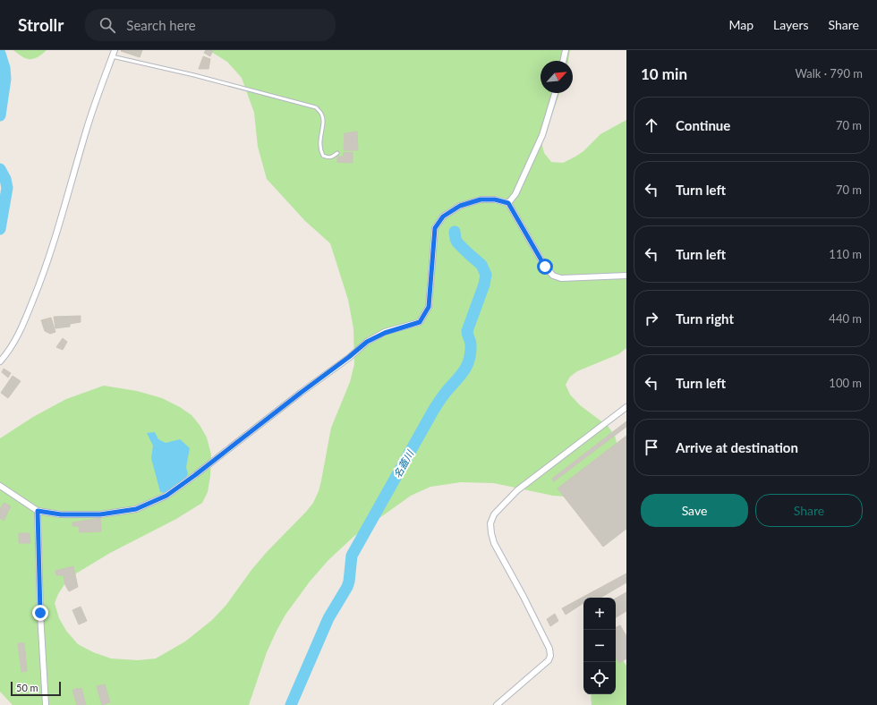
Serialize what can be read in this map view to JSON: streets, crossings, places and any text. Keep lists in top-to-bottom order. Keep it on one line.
{"water":["名蓋川"],"scale_bar":"50 m","north":"top right","page":{"header":"Strollr","search":"Search here","nav":["Map","Layers","Share"],"heading":["10 min","Walk · 790 m"],"list":[["Continue","70 m"],["Turn left","70 m"],["Turn left","110 m"],["Turn right","440 m"],["Turn left","100 m"],"Arrive at destination"],"buttons":["Save","Share"],"map_buttons":["+","−"],"scale":"50 m"}}
